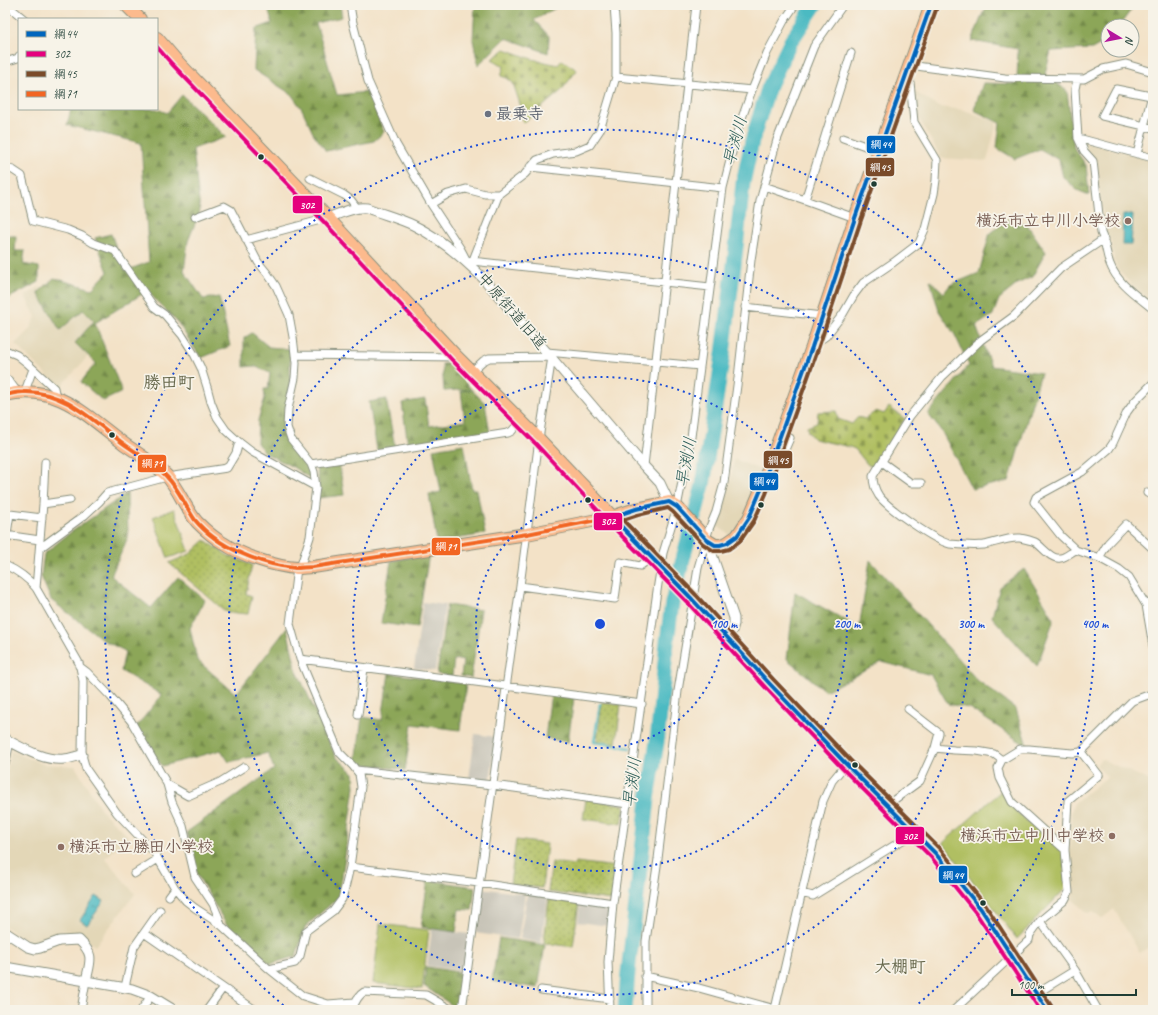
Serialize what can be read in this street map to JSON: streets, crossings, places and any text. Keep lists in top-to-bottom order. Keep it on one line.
{"streets":{"street":["中原街道旧道"]},"districts":["勝田町","大棚町"],"water":["早渕川"],"places":["最乗寺","横浜市立中川小学校","横浜市立中川中学校","横浜市立勝田小学校"],"lines":["transit line 綱44","transit line 綱45","transit line 302","transit line 綱71"],"legend":["綱44","302","綱45","綱71"],"scale_bar":"100 m","north":"right","rings":["100 m","200 m","300 m","400 m"]}
